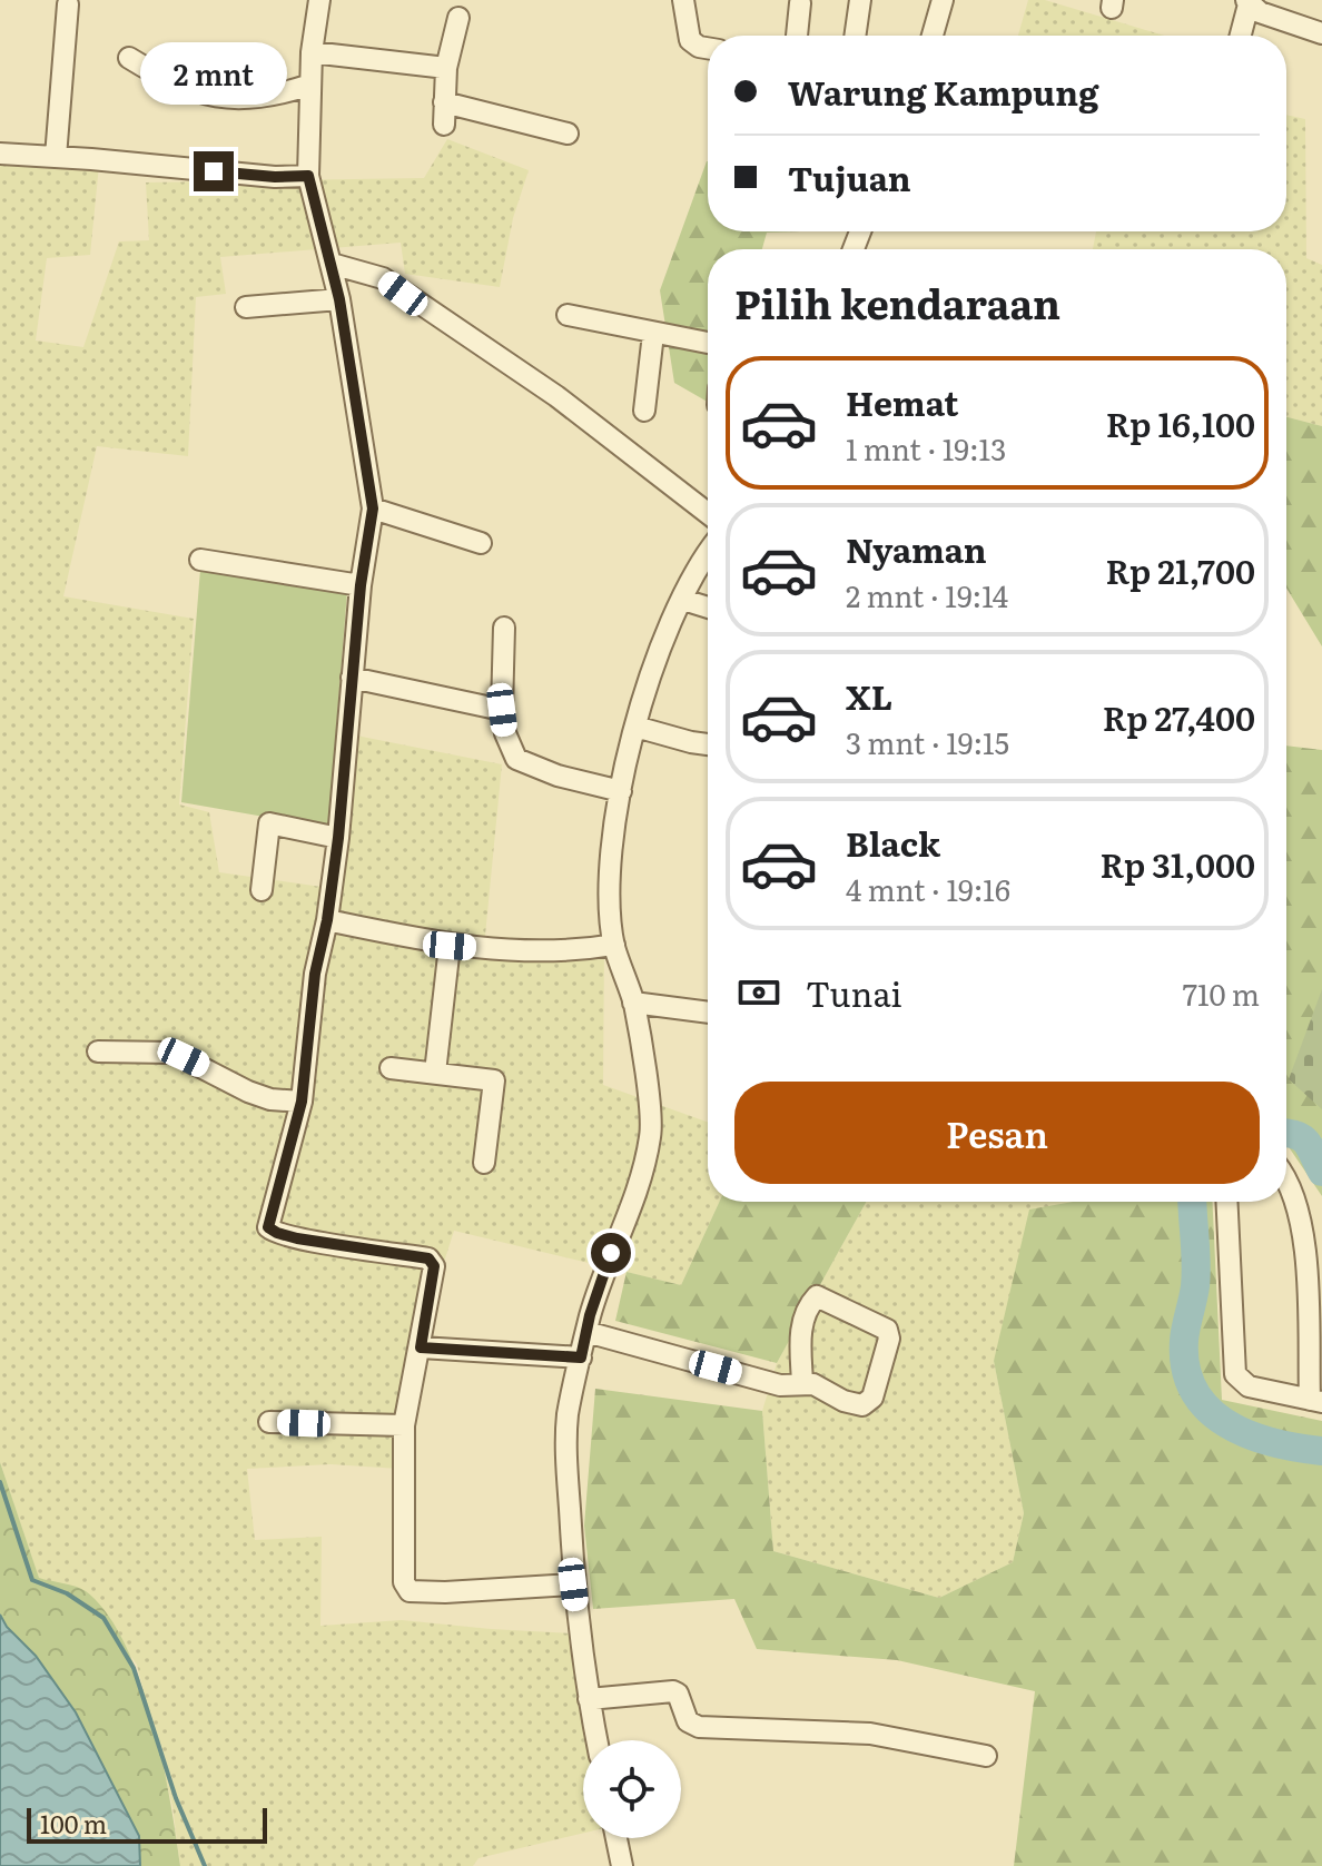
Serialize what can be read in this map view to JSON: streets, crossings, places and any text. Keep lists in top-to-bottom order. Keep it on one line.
{"scale_bar":"100 m","page":{"banner":["Warung Kampung","Tujuan"],"bubble":"2 mnt","heading":"Pilih kendaraan","list":[{"name":"Hemat","note":"1 mnt · 19:13","value":"Rp 16,100"},{"name":"Nyaman","note":"2 mnt · 19:14","value":"Rp 21,700"},{"name":"XL","note":"3 mnt · 19:15","value":"Rp 27,400"},{"name":"Black","note":"4 mnt · 19:16","value":"Rp 31,000"}],"pay":["Tunai","710 m"],"buttons":"Pesan","scale":"100 m"}}
